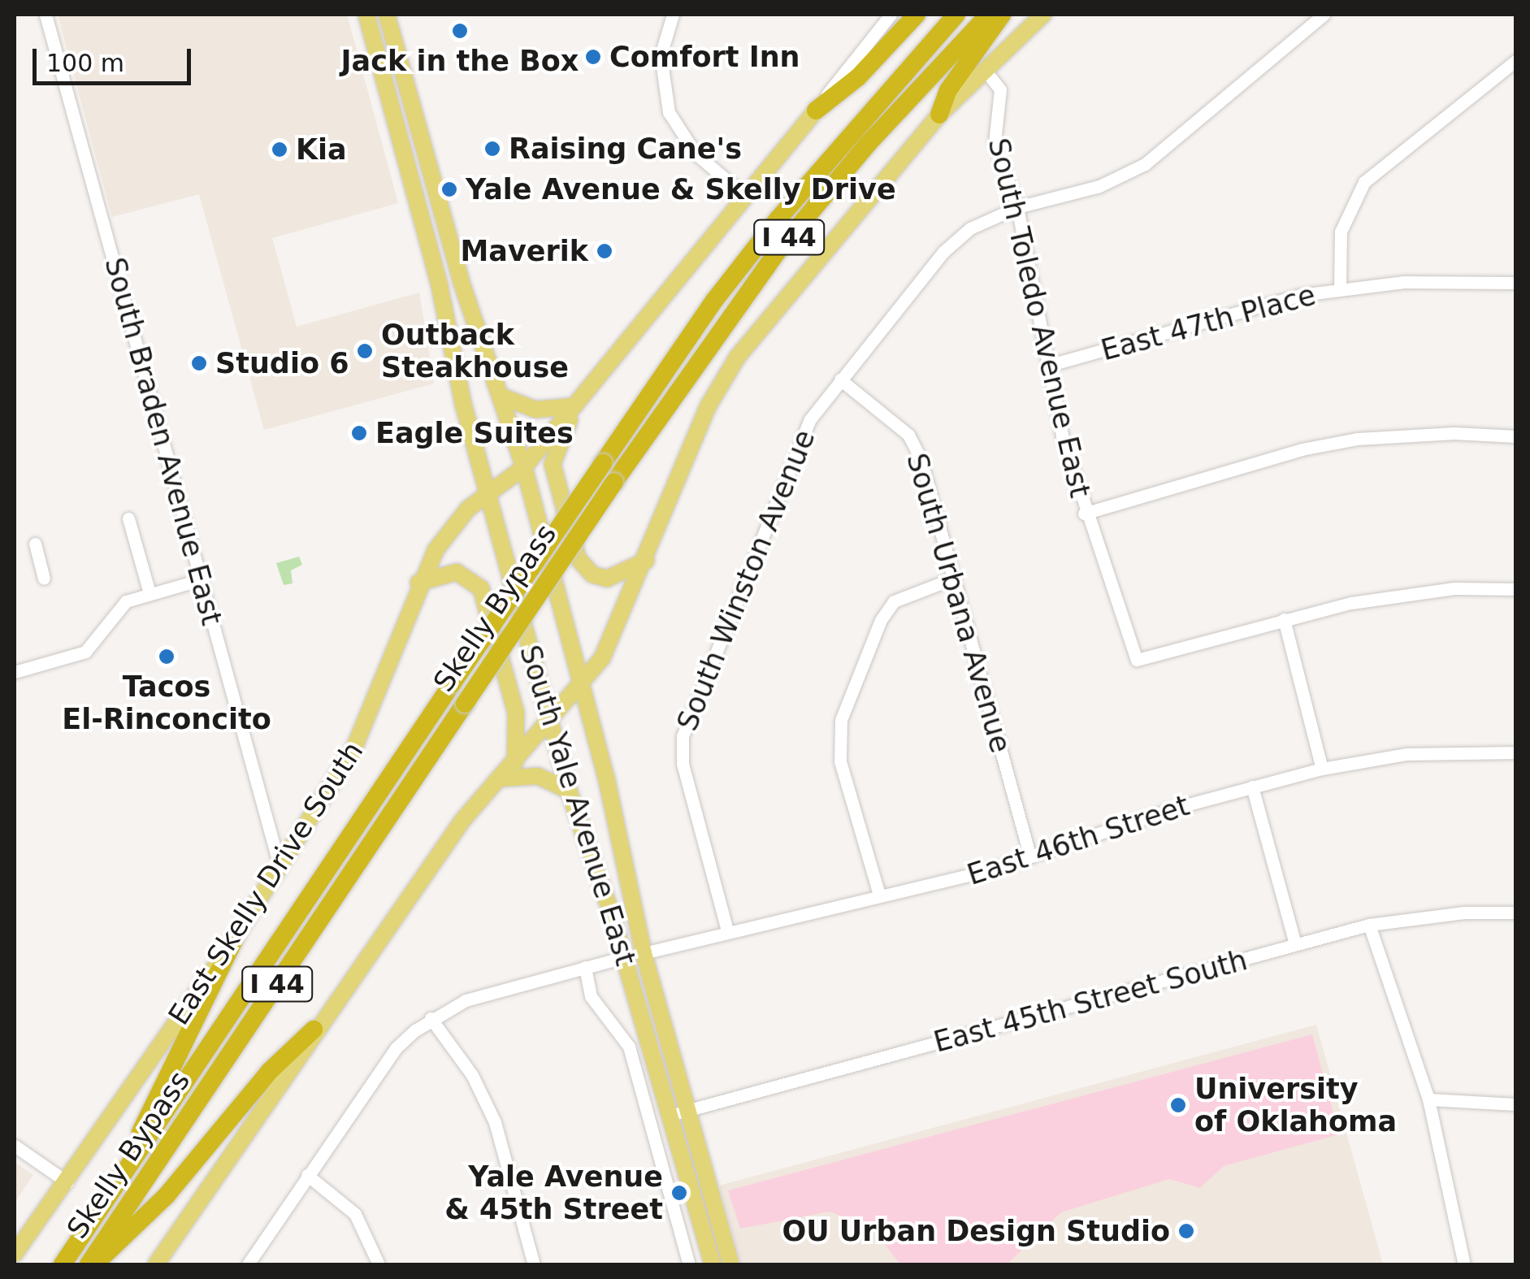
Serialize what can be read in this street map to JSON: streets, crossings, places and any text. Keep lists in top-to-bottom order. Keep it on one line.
{"streets":{"highway":["I 44","Skelly Bypass"],"main road":["South Yale Avenue East","East Skelly Drive South"],"street":["South Toledo Avenue East","East 47th Place","South Braden Avenue East","South Winston Avenue","South Urbana Avenue","East 46th Street","East 45th Street South"]},"crossings":[["South Toledo Avenue East","East 47th Place"],["South Toledo Avenue East","South Winston Avenue"],["South Braden Avenue East","East Skelly Drive South"],["South Winston Avenue","South Urbana Avenue"],["South Winston Avenue","East 46th Street"],["South Urbana Avenue","East 46th Street"],["South Yale Avenue East","East 46th Street"],["South Yale Avenue East","East Skelly Drive South"],["South Yale Avenue East","East 45th Street South"]],"places":["Jack in the Box","Comfort Inn","Raising Cane's","Kia","Yale Avenue & Skelly Drive","Maverik","Outback Steakhouse","Studio 6","Eagle Suites","Tacos El-Rinconcito","University of Oklahoma","Yale Avenue & 45th Street","OU Urban Design Studio"],"scale_bar":"100 m"}
